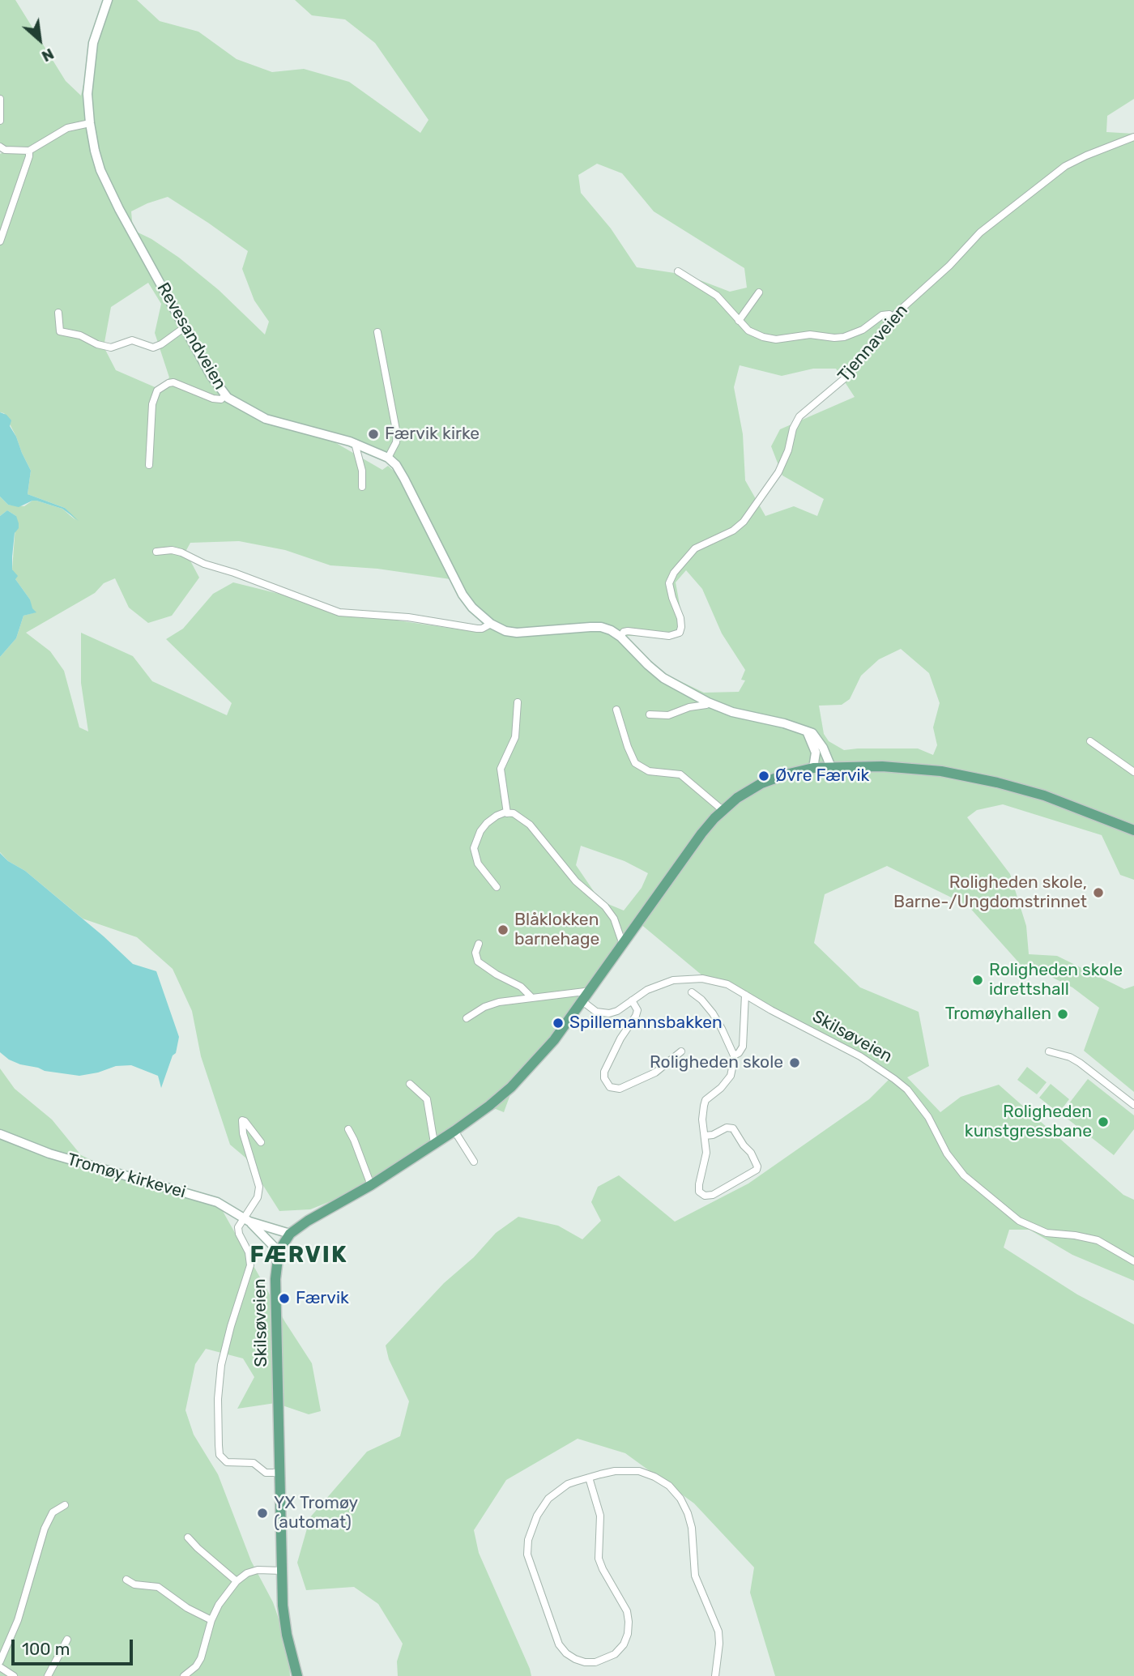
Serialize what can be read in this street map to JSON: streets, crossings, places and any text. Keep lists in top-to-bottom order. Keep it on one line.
{"streets":{"main road":["Revesandveien","Skilsøveien","Tromøy kirkevei"],"street":["Tjennaveien"]},"crossings":[["Revesandveien","Tjennaveien"],["Skilsøveien","Tromøy kirkevei"]],"districts":["FÆRVIK"],"places":["Færvik kirke","Øvre Færvik","Roligheden skole, Barne-/Ungdomstrinnet","Blåklokken barnehage","Roligheden skole idrettshall","Tromøyhallen","Spillemannsbakken","Roligheden skole","Roligheden kunstgressbane","Færvik","YX Tromøy (automat)"],"scale_bar":"100 m","north":"bottom right"}
